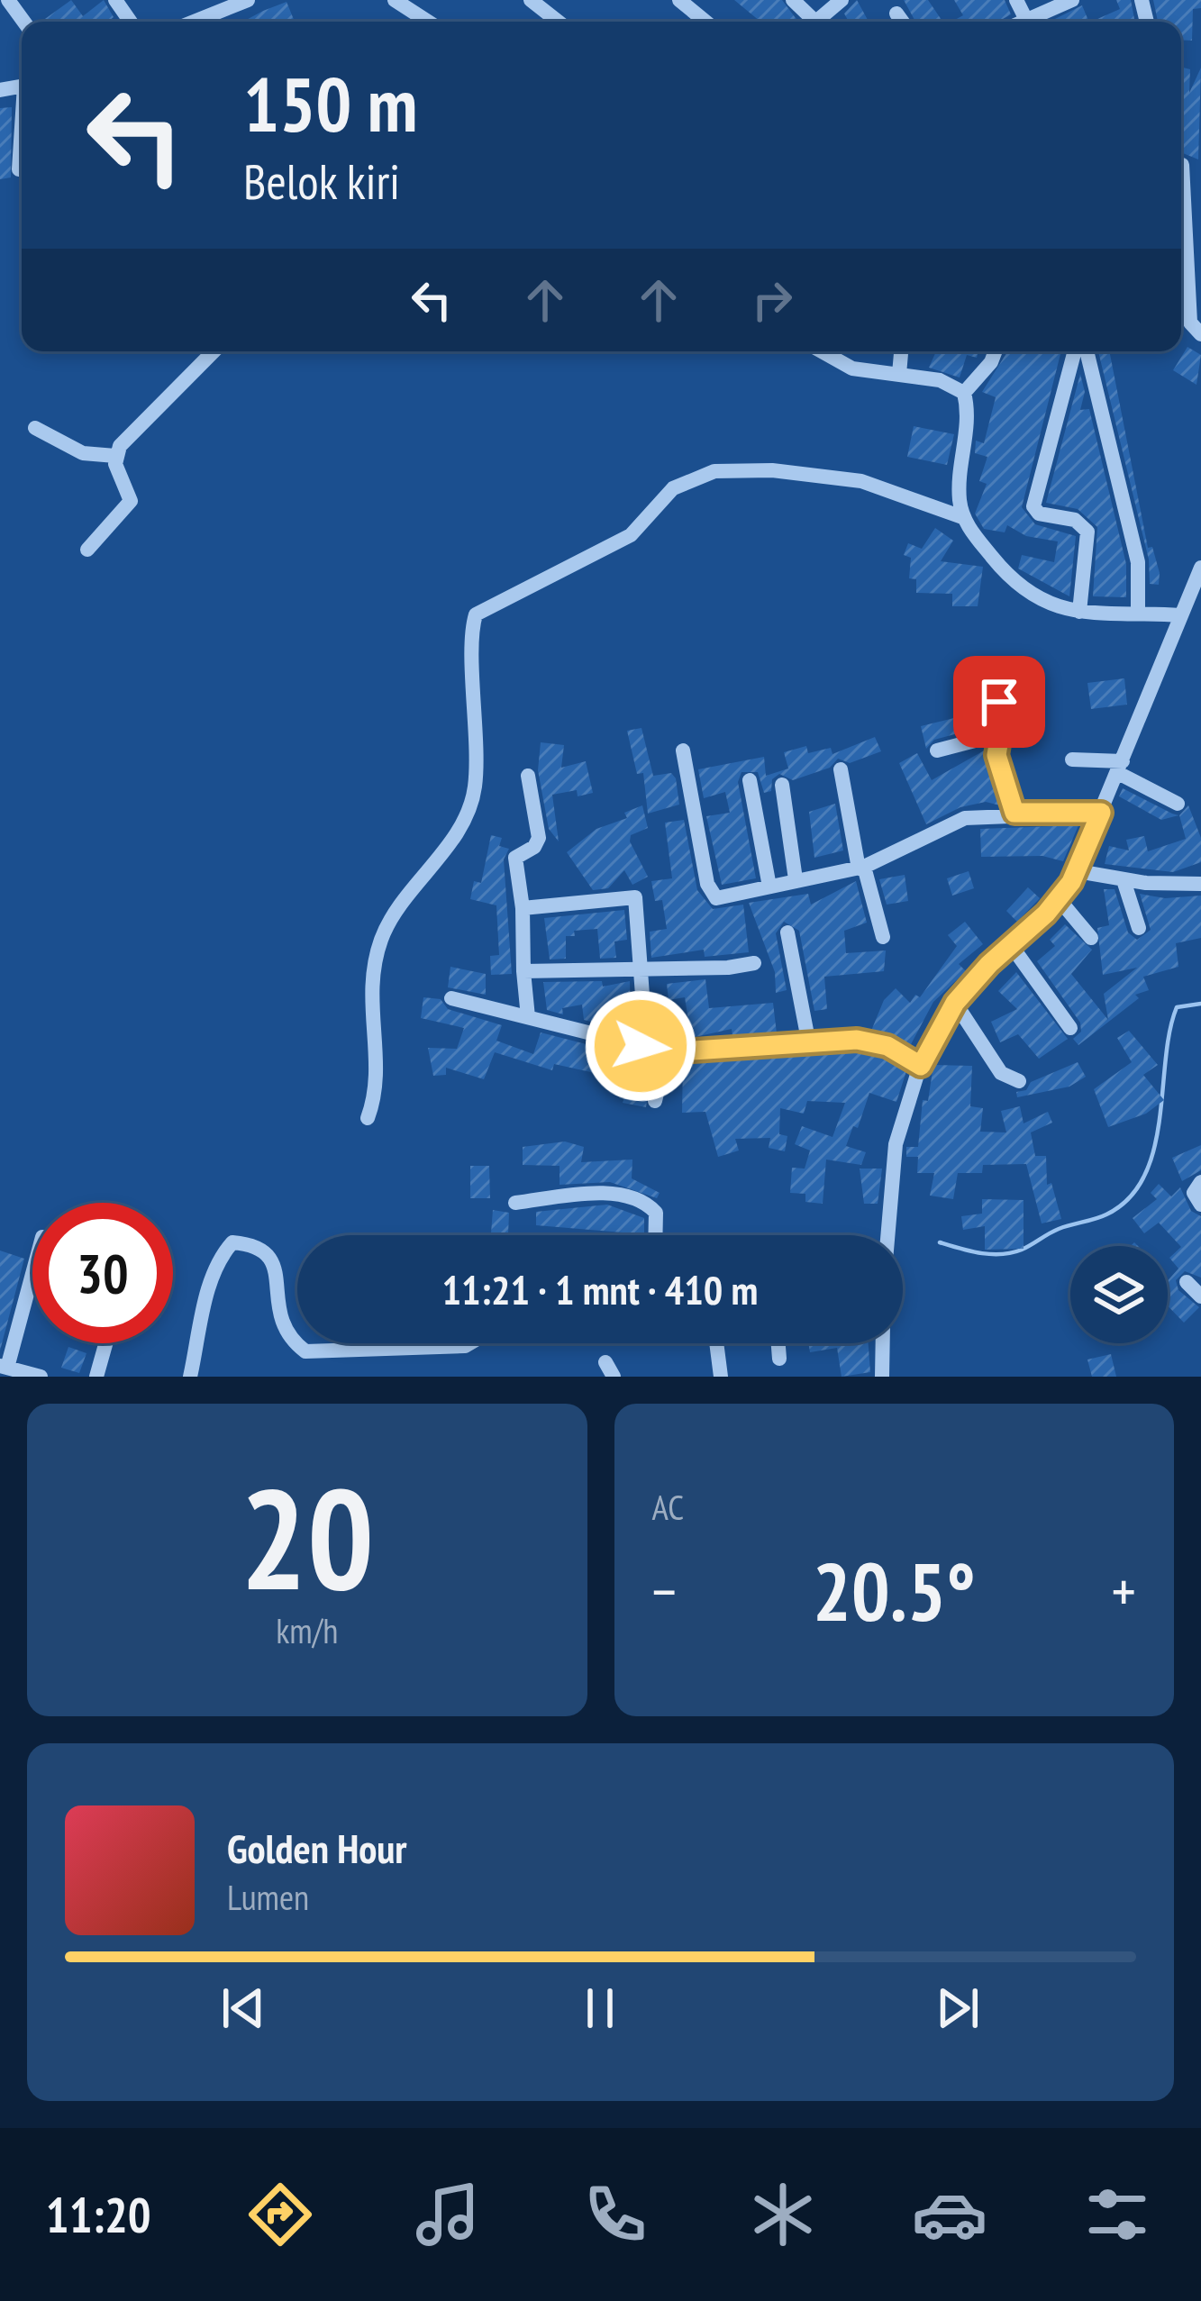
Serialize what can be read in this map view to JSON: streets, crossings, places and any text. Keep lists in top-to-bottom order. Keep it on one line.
{"page":{"turn":["150 m","Belok kiri"],"limit":"30","trip":"11:21 · 1 mnt · 410 m","tile":[["20","km/h"],"AC"],"heat":["−","20.5°","+"],"song":["Golden Hour","Lumen"],"tabs":"11:20"}}
